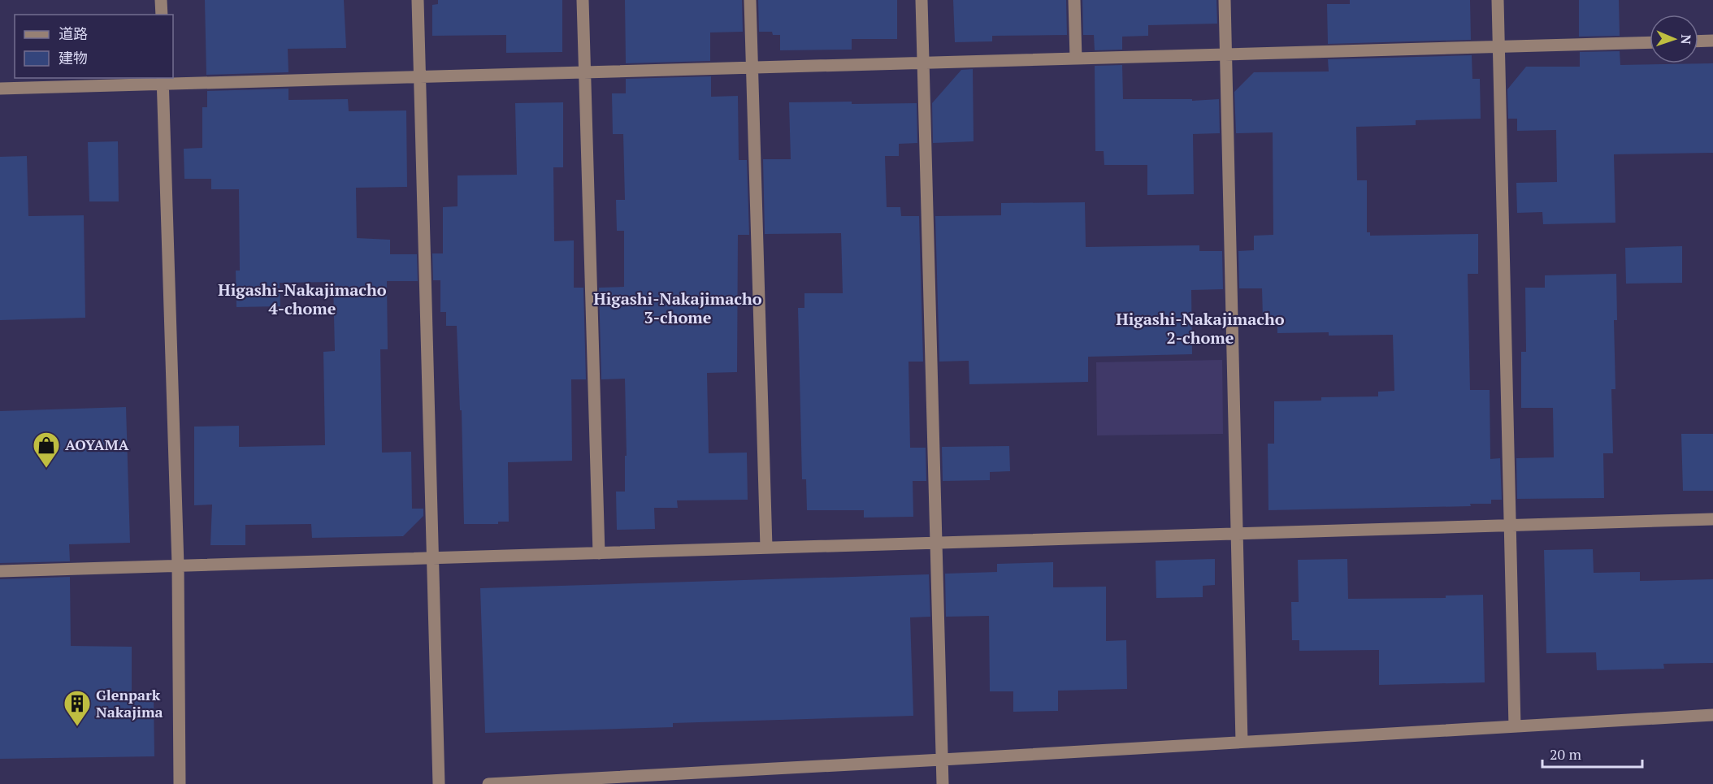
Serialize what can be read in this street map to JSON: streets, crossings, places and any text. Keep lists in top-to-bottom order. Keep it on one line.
{"districts":["Higashi-Nakajimacho 4-chome","Higashi-Nakajimacho 3-chome","Higashi-Nakajimacho 2-chome"],"places":{"shop":["AOYAMA"],"building":["Glenpark Nakajima"]},"legend":["道路","建物"],"scale_bar":"20 m","north":"right"}
